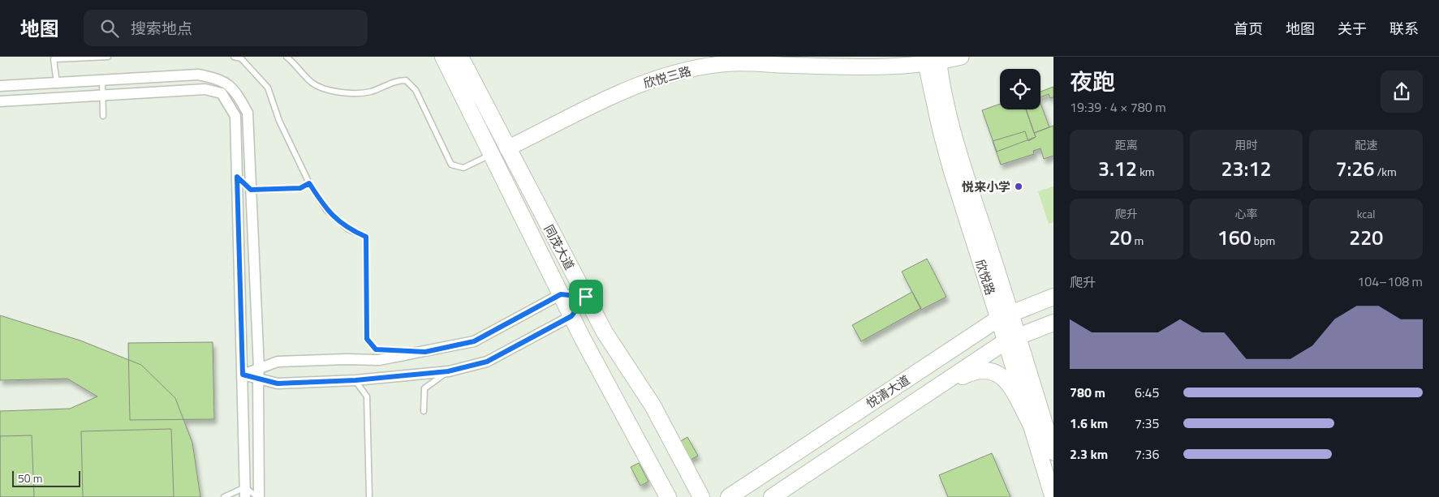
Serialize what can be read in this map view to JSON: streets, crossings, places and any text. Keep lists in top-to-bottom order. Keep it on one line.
{"streets":{"main road":["欣悦三路","同茂大道","欣悦路","悦清大道"]},"crossings":[["欣悦三路","同茂大道"],["欣悦三路","欣悦路"],["欣悦路","悦清大道"]],"places":["悦来小学"],"scale_bar":"50 m","page":{"header":"地图","search":"搜索地点","nav":["首页","地图","关于","联系"],"heading":["夜跑","19:39 · 4 × 780 m"],"stats":[["距离","3.12 km"],["用时","23:12"],["配速","7:26 /km"],["爬升","20 m"],["心率","160 bpm"],["kcal","220"]],"chart":["爬升","104–108 m"],"list":[{"name":"780 m","note":"6:45"},{"name":"1.6 km","note":"7:35"},{"name":"2.3 km","note":"7:36"}],"scale":"50 m"}}
